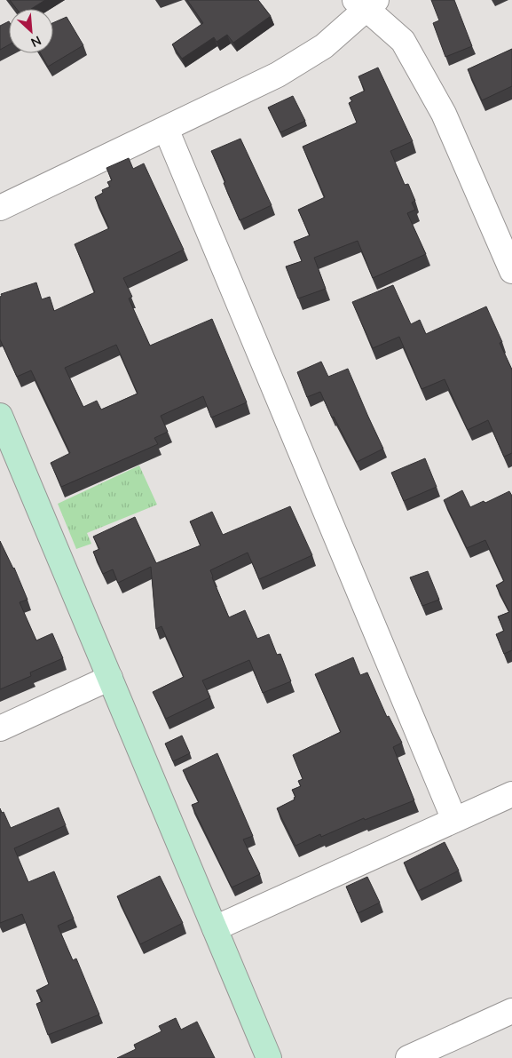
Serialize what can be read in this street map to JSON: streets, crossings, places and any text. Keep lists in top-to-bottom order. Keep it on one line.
{"north":"bottom right"}
